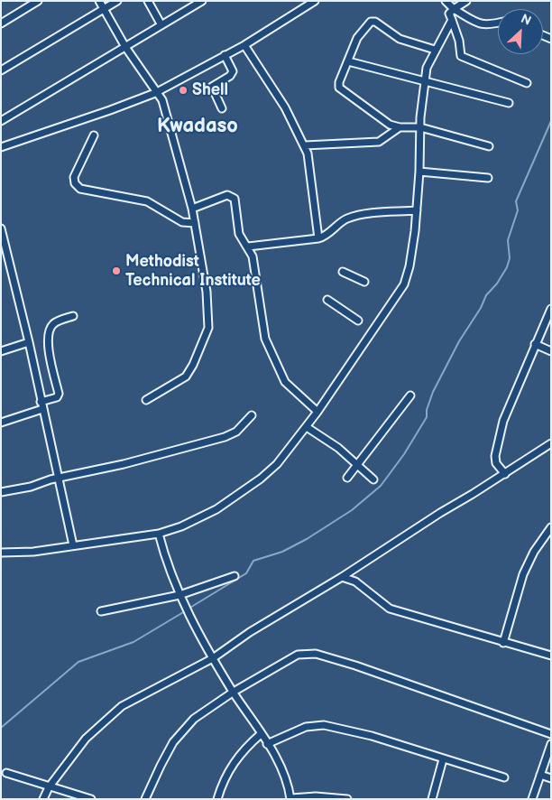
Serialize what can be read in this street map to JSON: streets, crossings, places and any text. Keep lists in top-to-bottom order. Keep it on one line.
{"districts":["Kwadaso"],"places":["Shell","Methodist Technical Institute"],"north":"top right"}
